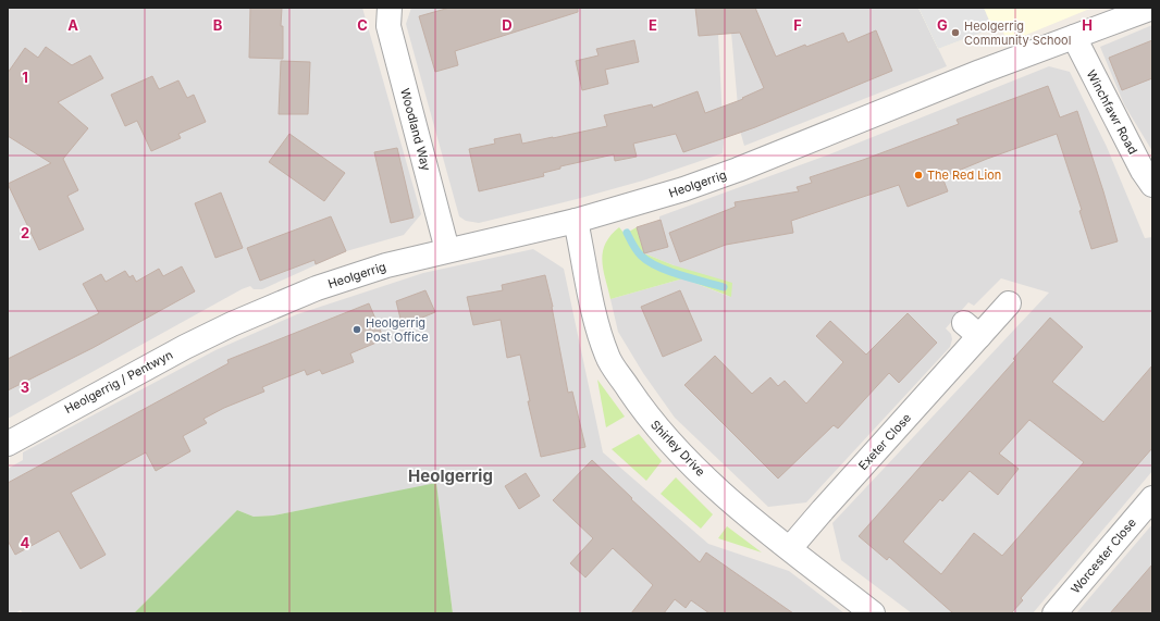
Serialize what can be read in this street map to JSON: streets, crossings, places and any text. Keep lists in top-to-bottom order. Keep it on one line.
{"streets":{"street":["Winchfawr Road","Woodland Way","Heolgerrig","Heolgerrig / Pentwyn","Exeter Close","Shirley Drive","Worcester Close"]},"crossings":[["Winchfawr Road","Heolgerrig"],["Woodland Way","Heolgerrig"],["Heolgerrig","Heolgerrig / Pentwyn"],["Heolgerrig","Shirley Drive"],["Exeter Close","Shirley Drive"]],"districts":["Heolgerrig"],"places":["Heolgerrig Community School","The Red Lion","Heolgerrig Post Office"],"grid":{"columns":["A","B","C","D","E","F","G","H"],"rows":["1","2","3","4"]}}
